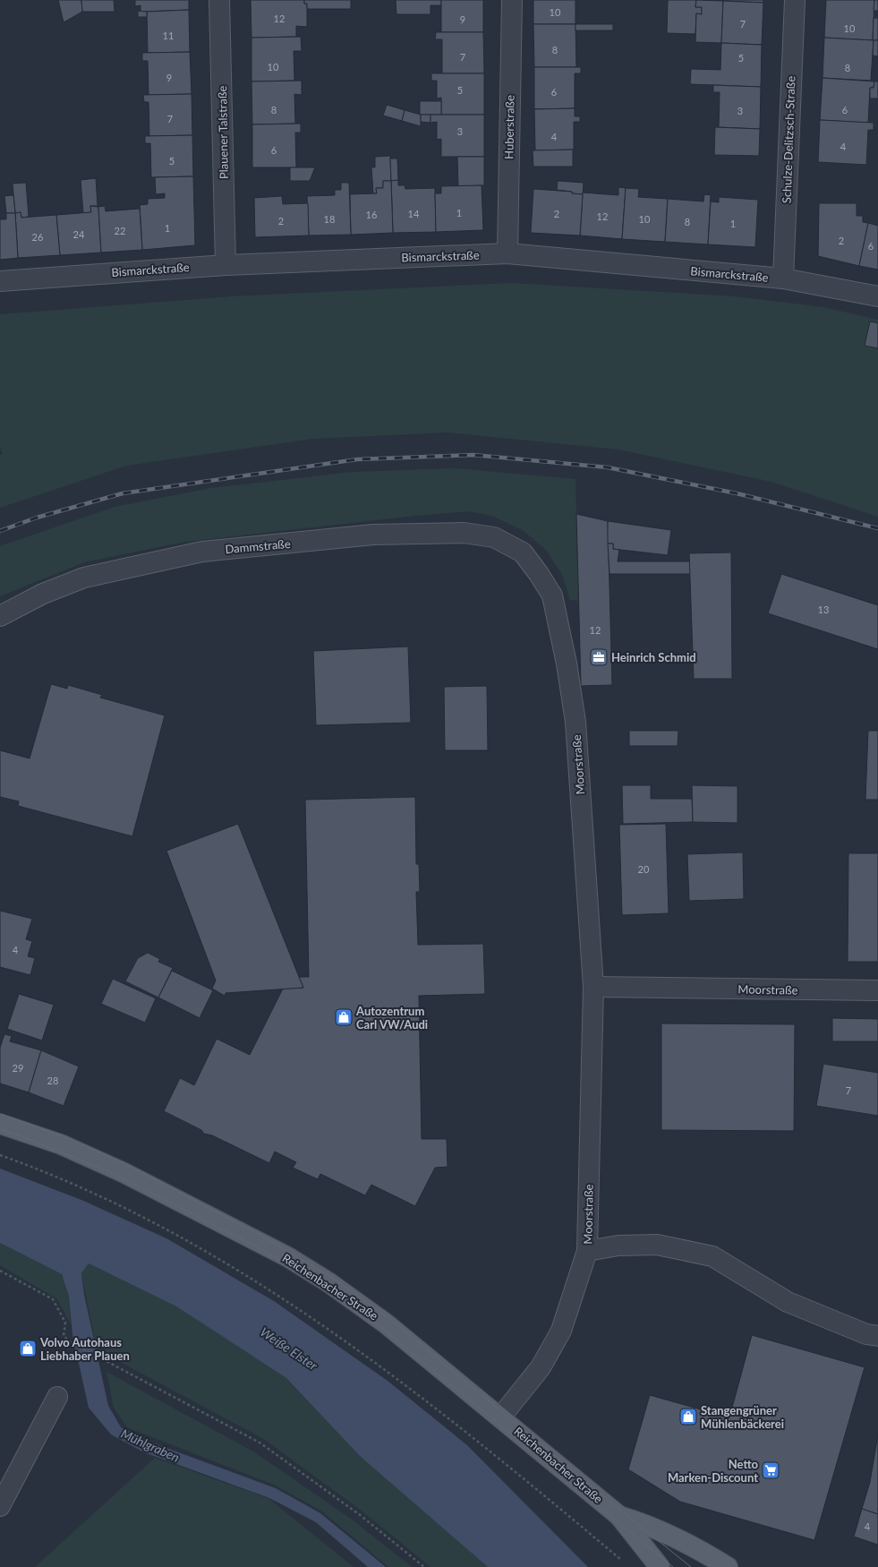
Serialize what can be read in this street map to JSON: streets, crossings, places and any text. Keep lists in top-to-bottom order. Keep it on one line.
{"streets":{"main road":["Reichenbacher Straße"],"street":["Huberstraße","Plauener Talstraße","Schulze-Delitzsch-Straße","Bismarckstraße","Dammstraße","Moorstraße"]},"crossings":[["Huberstraße","Bismarckstraße"],["Plauener Talstraße","Bismarckstraße"],["Schulze-Delitzsch-Straße","Bismarckstraße"],["Dammstraße","Moorstraße"],["Moorstraße","Reichenbacher Straße"]],"water":["Weiße Elster","Mühlgraben"],"places":{"office":["Heinrich Schmid"],"shop":["Autozentrum Carl VW/Audi","Volvo Autohaus Liebhaber Plauen","Stangengrüner Mühlenbäckerei"],"supermarket":["Netto Marken-Discount"]},"house_numbers":["10","12","9","7","10","11","8","7","5","10","8","9","5","6","8","6","3","7","3","4","4","6","5","1","14","2","16","12","18","10","2","8","1","1","22","24","26","2","6","13","12","20","4","29","28","7","4"]}
